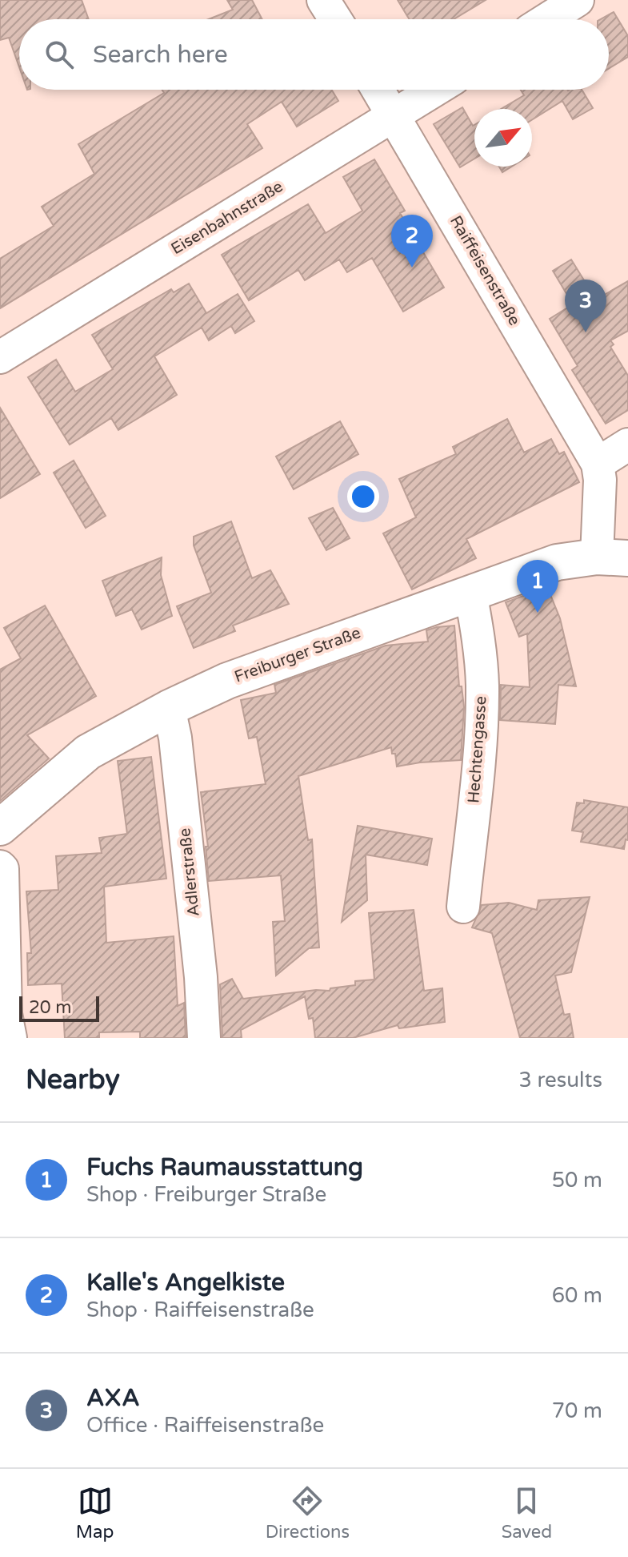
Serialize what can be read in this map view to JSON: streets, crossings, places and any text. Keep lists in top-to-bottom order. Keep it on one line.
{"streets":{"street":["Eisenbahnstraße","Raiffeisenstraße","Freiburger Straße","Hechtengasse","Adlerstraße"]},"crossings":[["Eisenbahnstraße","Raiffeisenstraße"],["Freiburger Straße","Hechtengasse"],["Freiburger Straße","Adlerstraße"]],"scale_bar":"20 m","north":"top right","page":{"search":"Search here","pins":["2","3","1"],"scale":"20 m","heading":["Nearby","3 results"],"list":[{"mark":"1","name":"Fuchs Raumausstattung","note":"Shop · Freiburger Straße","value":"50 m"},{"mark":"2","name":"Kalle's Angelkiste","note":"Shop · Raiffeisenstraße","value":"60 m"},{"mark":"3","name":"AXA","note":"Office · Raiffeisenstraße","value":"70 m"}],"nav":["Map","Directions","Saved"]}}
